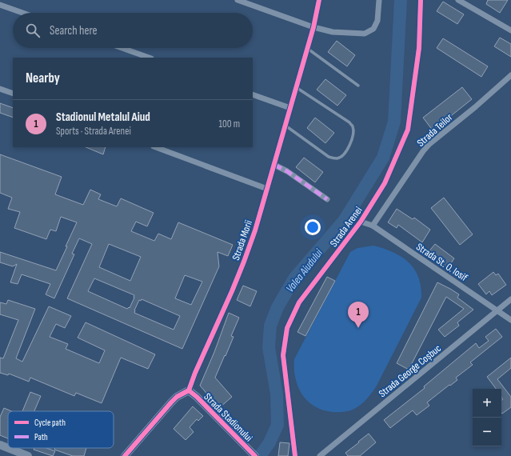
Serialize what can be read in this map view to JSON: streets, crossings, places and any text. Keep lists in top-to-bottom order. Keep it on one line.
{"streets":{"main road":["Strada Stadionului"],"street":["Strada Teilor","Strada Arenei","Strada Morii","Strada St. O. Iosif","Strada George Coșbuc"]},"crossings":[["Strada Teilor","Strada St. O. Iosif"],["Strada Arenei","Strada St. O. Iosif"],["Strada Morii","Strada Stadionului"],["Strada St. O. Iosif","Strada George Coșbuc"]],"water":["Valea Aiudului"],"legend":["Cycle path","Path"],"page":{"search":"Search here","heading":"Nearby","list":[{"mark":"1","name":"Stadionul Metalul Aiud","note":"Sports · Strada Arenei","value":"100 m"}],"pins":"1","map_buttons":["+","−"]}}
